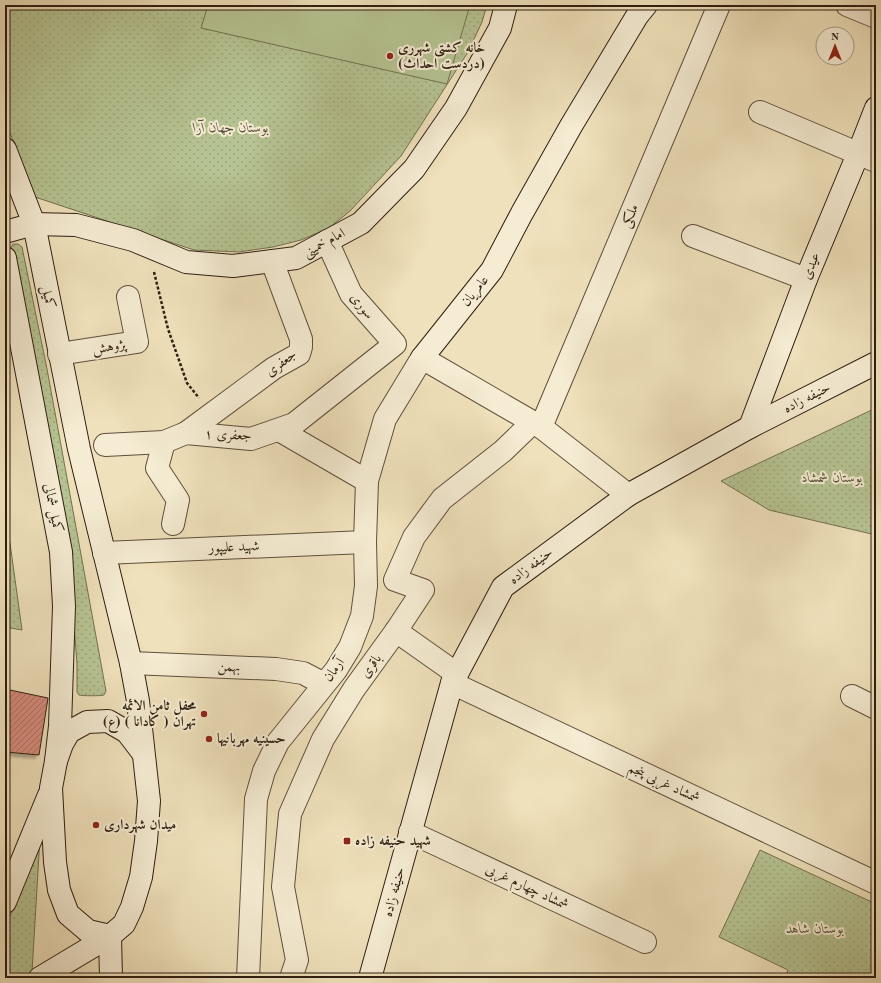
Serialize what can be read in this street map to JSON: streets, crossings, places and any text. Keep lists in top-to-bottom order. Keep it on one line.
{"streets":{"street":["ملکی","امام خمینی","عیدی","عامریان","کمیل","سوری","پژوهش","جعفری","حنیفه زاده","جعفری ۱","کمیل شمالی","شهید علیپور","باقری","بهمن","آرمان","شمشاد غربی پنجم","شمشاد چهارم غربی"]},"crossings":[["ملکی","باقری"],["امام خمینی","کمیل"],["امام خمینی","سوری"],["امام خمینی","جعفری"],["عیدی","حنیفه زاده"],["عامریان","آرمان"],["کمیل","پژوهش"],["کمیل","شهید علیپور"],["سوری","جعفری ۱"],["جعفری","جعفری ۱"],["حنیفه زاده","شمشاد غربی پنجم"],["حنیفه زاده","شمشاد چهارم غربی"],["شهید علیپور","آرمان"],["باقری","شمشاد غربی پنجم"],["بهمن","آرمان"]],"parks":["بوستان جهان آرا","بوستان شمشاد","بوستان شاهد"],"places":{"other":["خانه کشتی شهرری (دردست احداث)","محفل ثامن الائمه (ع) تهران ( کادانا )","حسینیه مهربانیها","میدان شهرداری"],"transit":["شهید حنیفه زاده"]},"north":"top"}
